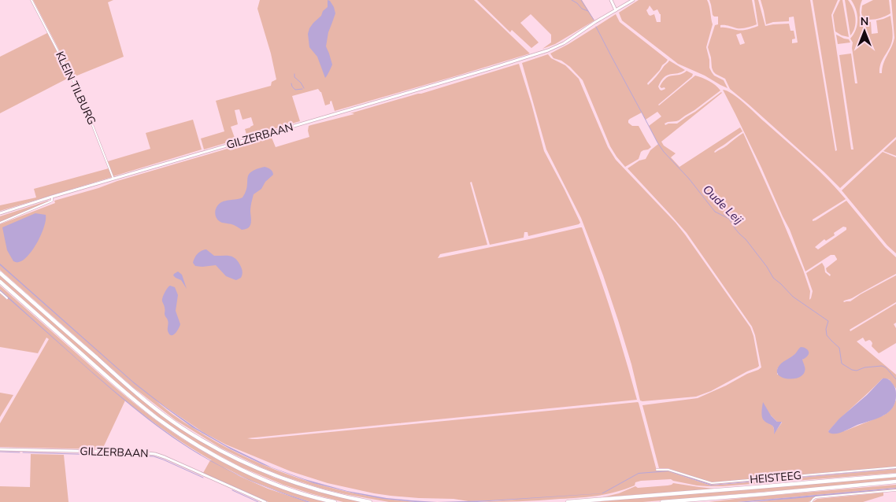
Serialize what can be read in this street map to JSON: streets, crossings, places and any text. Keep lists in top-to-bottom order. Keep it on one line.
{"streets":{"street":["KLEIN TILBURG","GILZERBAAN","HEISTEEG"]},"crossings":[["KLEIN TILBURG","GILZERBAAN"]],"water":["Oude Leij"],"north":"top"}
